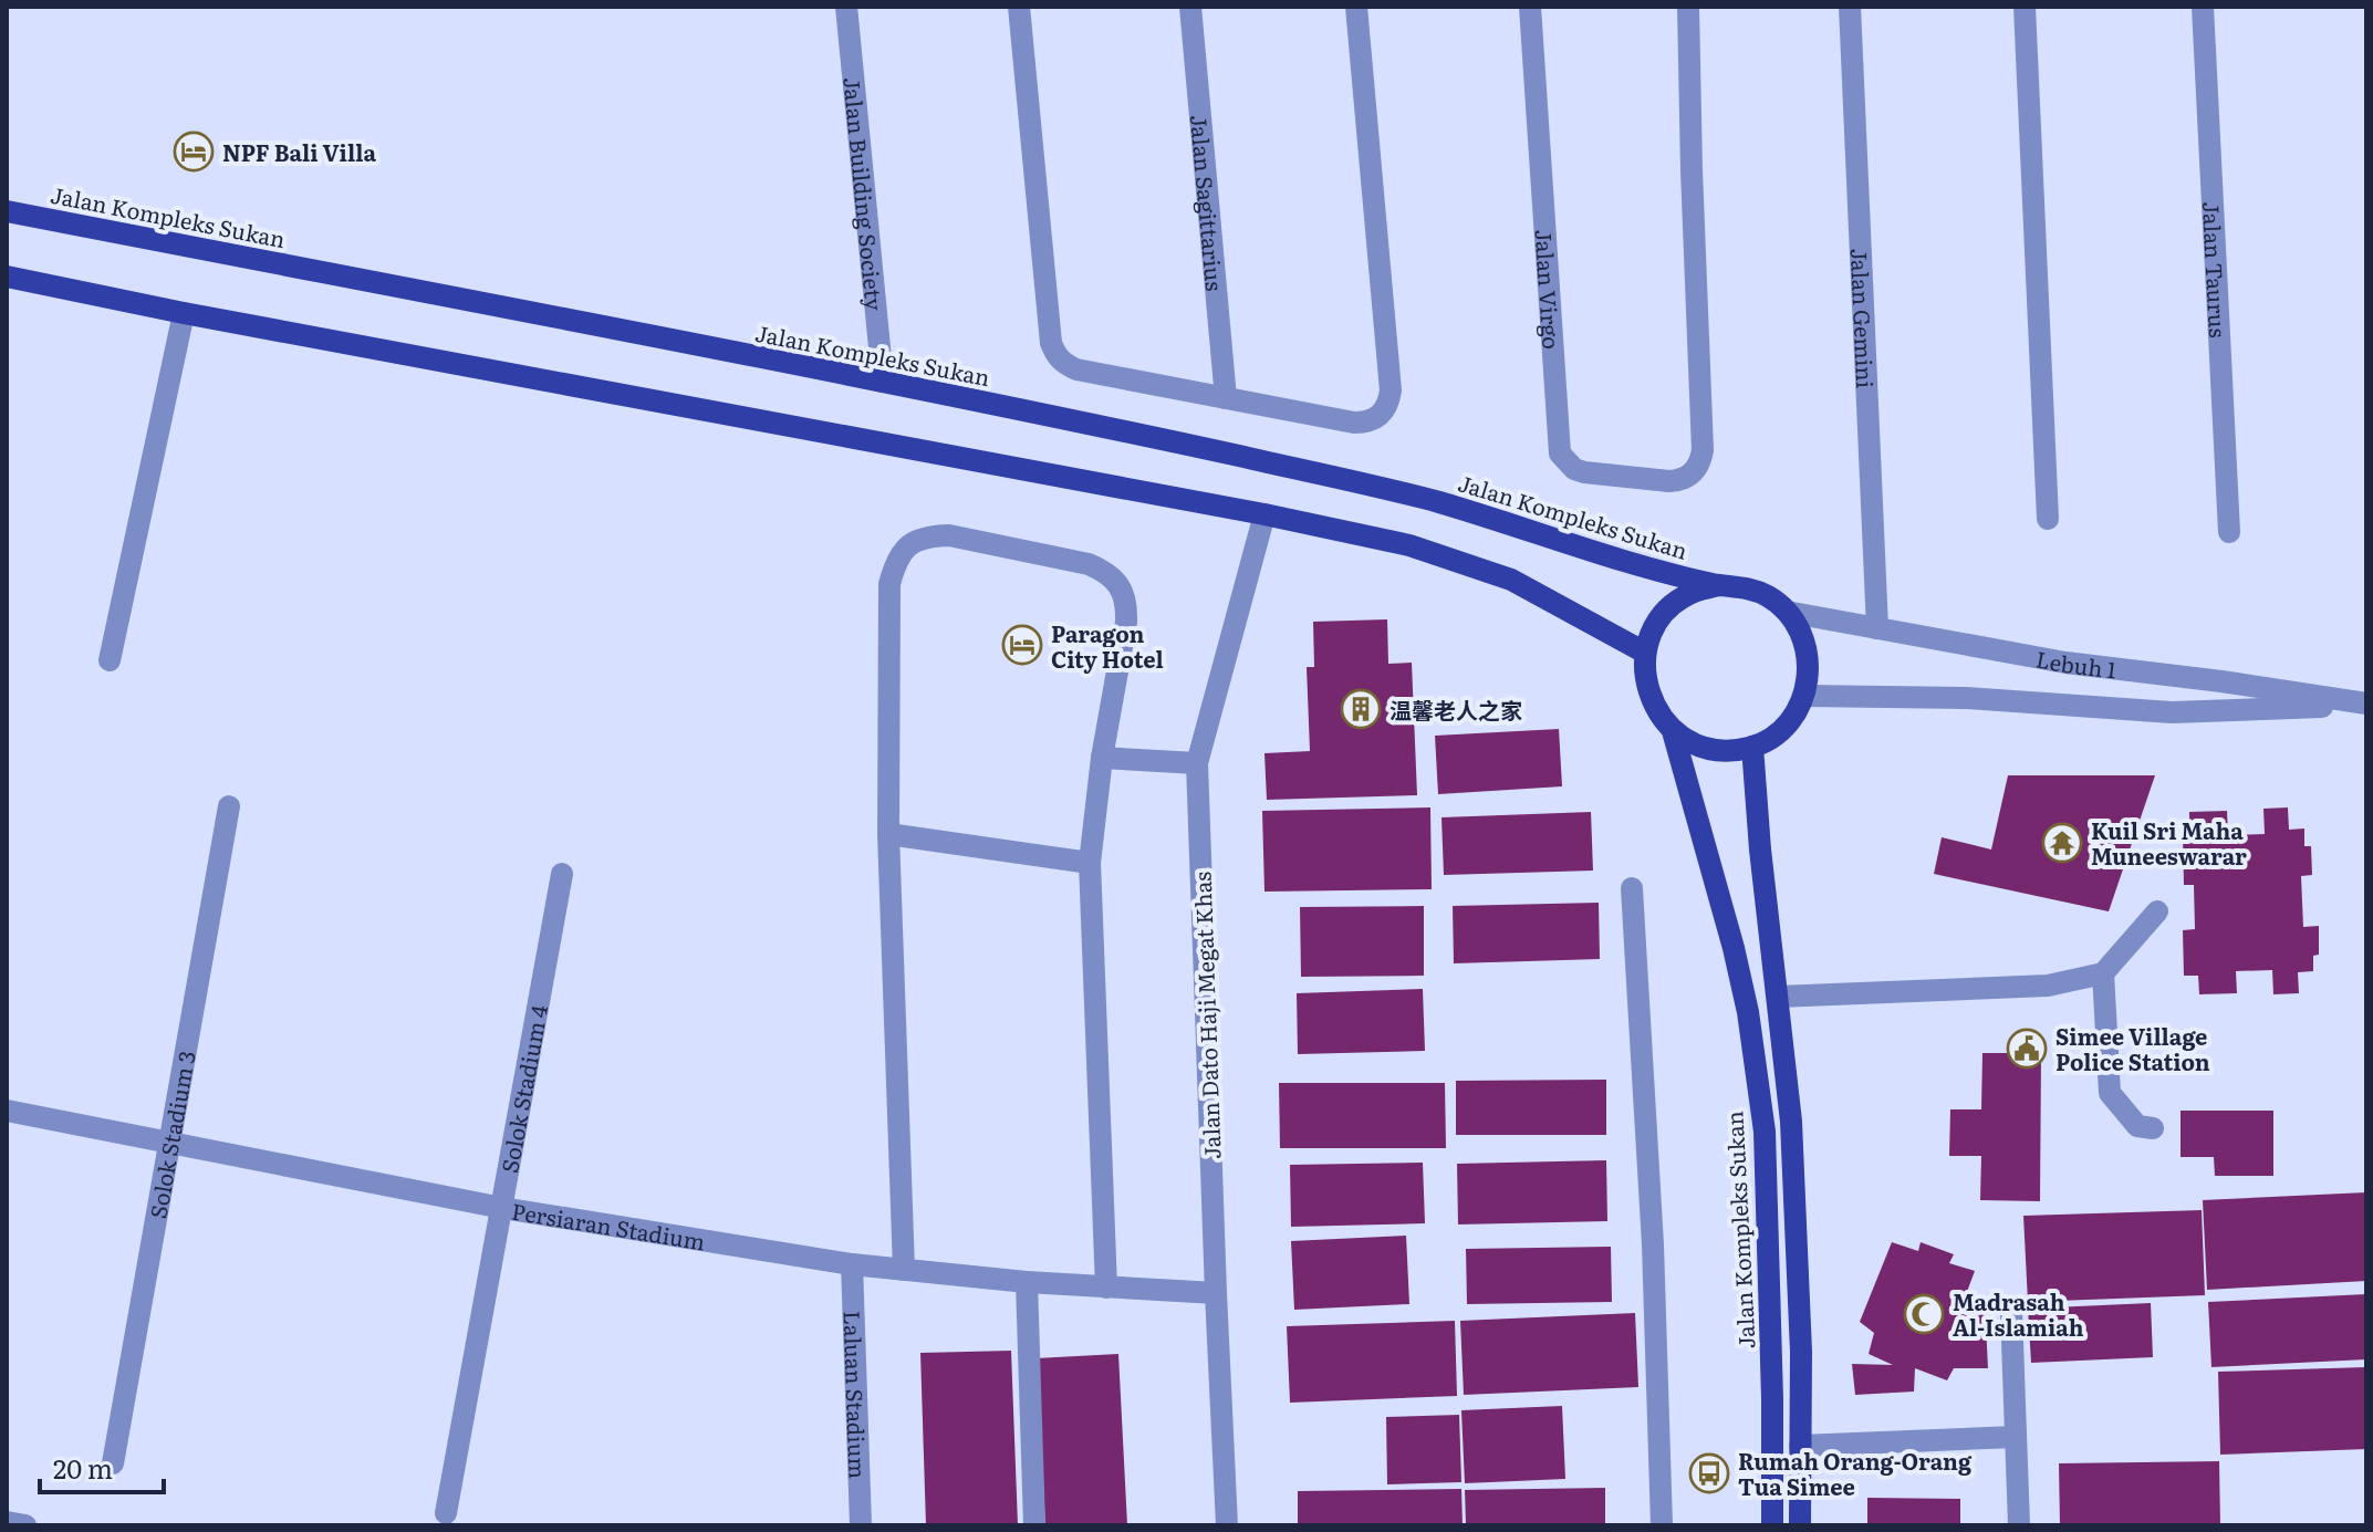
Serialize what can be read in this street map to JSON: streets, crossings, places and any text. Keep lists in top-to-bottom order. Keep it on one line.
{"streets":{"main road":["Jalan Kompleks Sukan"],"street":["Jalan Building Society","Jalan Sagittarius","Jalan Taurus","Jalan Virgo","Jalan Gemini","Lebuh 1","Jalan Dato Haji Megat Khas","Solok Stadium 4","Solok Stadium 3","Persiaran Stadium","Laluan Stadium"]},"crossings":[["Jalan Building Society","Jalan Kompleks Sukan"],["Jalan Kompleks Sukan","Lebuh 1"],["Jalan Gemini","Lebuh 1"],["Jalan Dato Haji Megat Khas","Persiaran Stadium"],["Solok Stadium 4","Persiaran Stadium"],["Solok Stadium 3","Persiaran Stadium"],["Persiaran Stadium","Laluan Stadium"]],"places":{"hotel":["NPF Bali Villa","Paragon City Hotel"],"building":["温馨老人之家"],"temple":["Kuil Sri Maha Muneeswarar"],"public building":["Simee Village Police Station"],"mosque":["Madrasah Al-Islamiah"],"bus stop":["Rumah Orang-Orang Tua Simee"]},"scale_bar":"20 m"}
